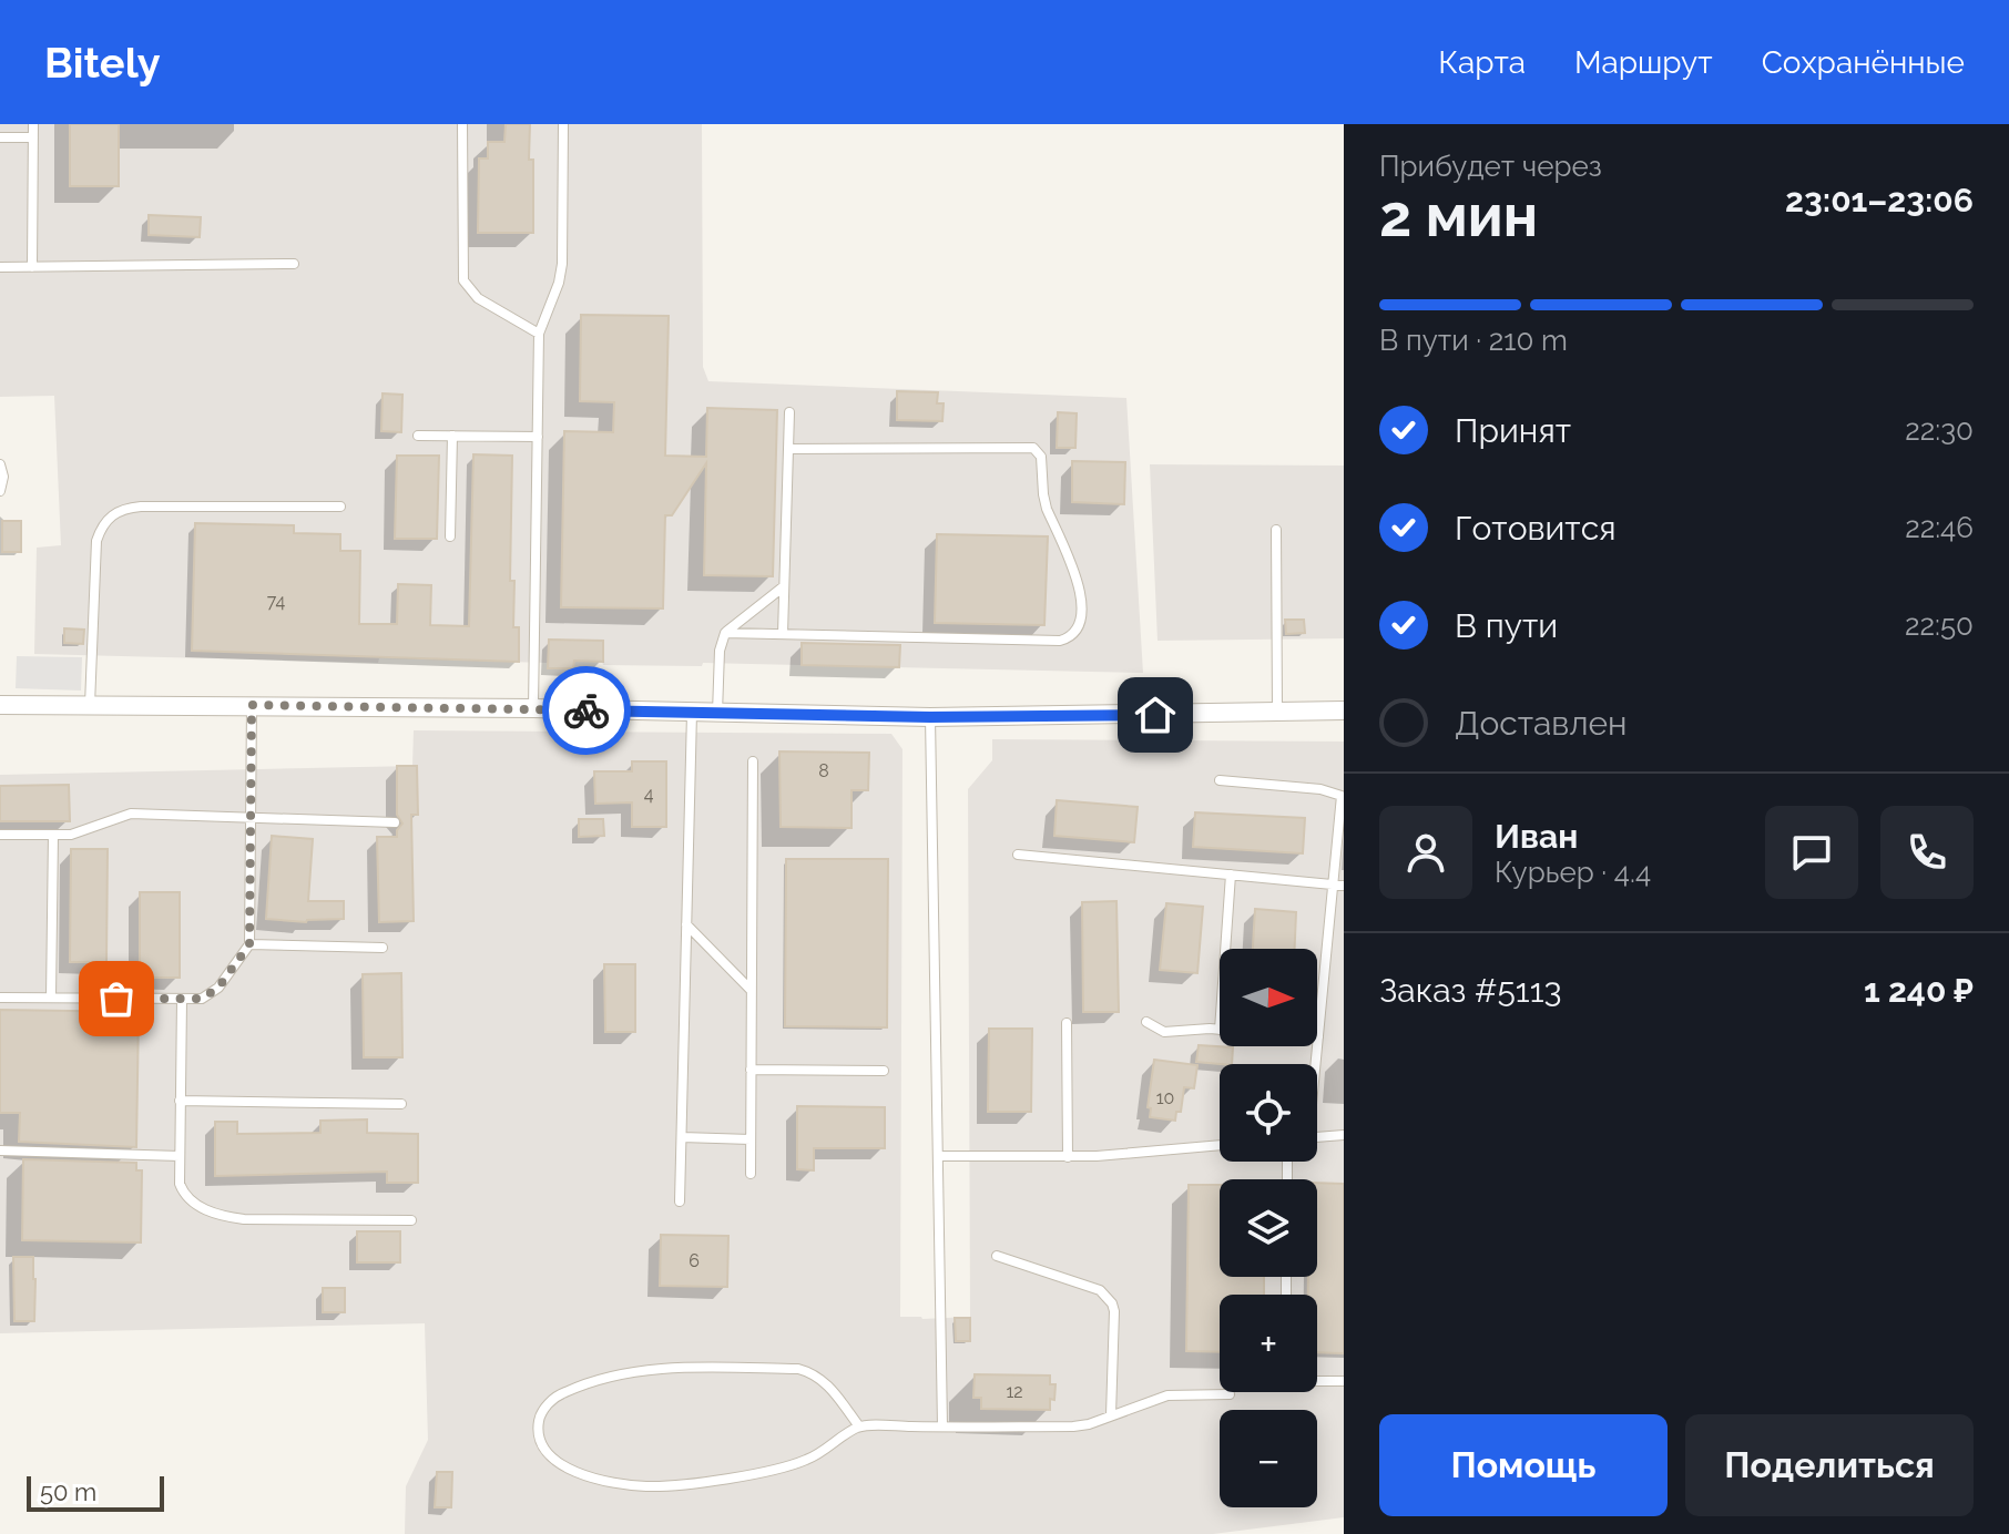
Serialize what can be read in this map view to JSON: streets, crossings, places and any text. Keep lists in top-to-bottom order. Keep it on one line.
{"house_numbers":["74","8","4","10","6","12"],"scale_bar":"50 m","north":"right","page":{"header":"Bitely","nav":["Карта","Маршрут","Сохранённые"],"heading":["2 мин","Прибудет через","23:01–23:06"],"panel":["Иван","Курьер · 4.4","Заказ #5113","1 240 ₽"],"bar":"В пути · 210 m","list":[["Принят","22:30"],["Готовится","22:46"],["В пути","22:50"],"Доставлен"],"map_buttons":["+","−"],"buttons":["Помощь","Поделиться"],"scale":"50 m"}}
